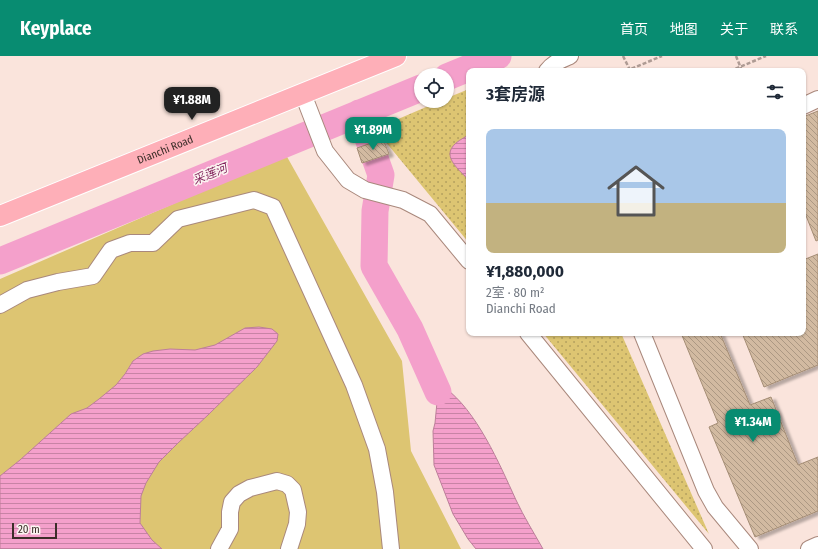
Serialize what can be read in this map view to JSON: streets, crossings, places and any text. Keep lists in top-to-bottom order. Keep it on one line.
{"streets":{"main road":["Dianchi Road"]},"water":["采莲河"],"scale_bar":"20 m","page":{"header":"Keyplace","nav":["首页","地图","关于","联系"],"heading":"3套房源","price":["¥1.88M","¥1.89M","¥1.34M"],"list":[{"name":"¥1,880,000","note":"2室 · 80 m² · Dianchi Road"}],"scale":"20 m"}}
